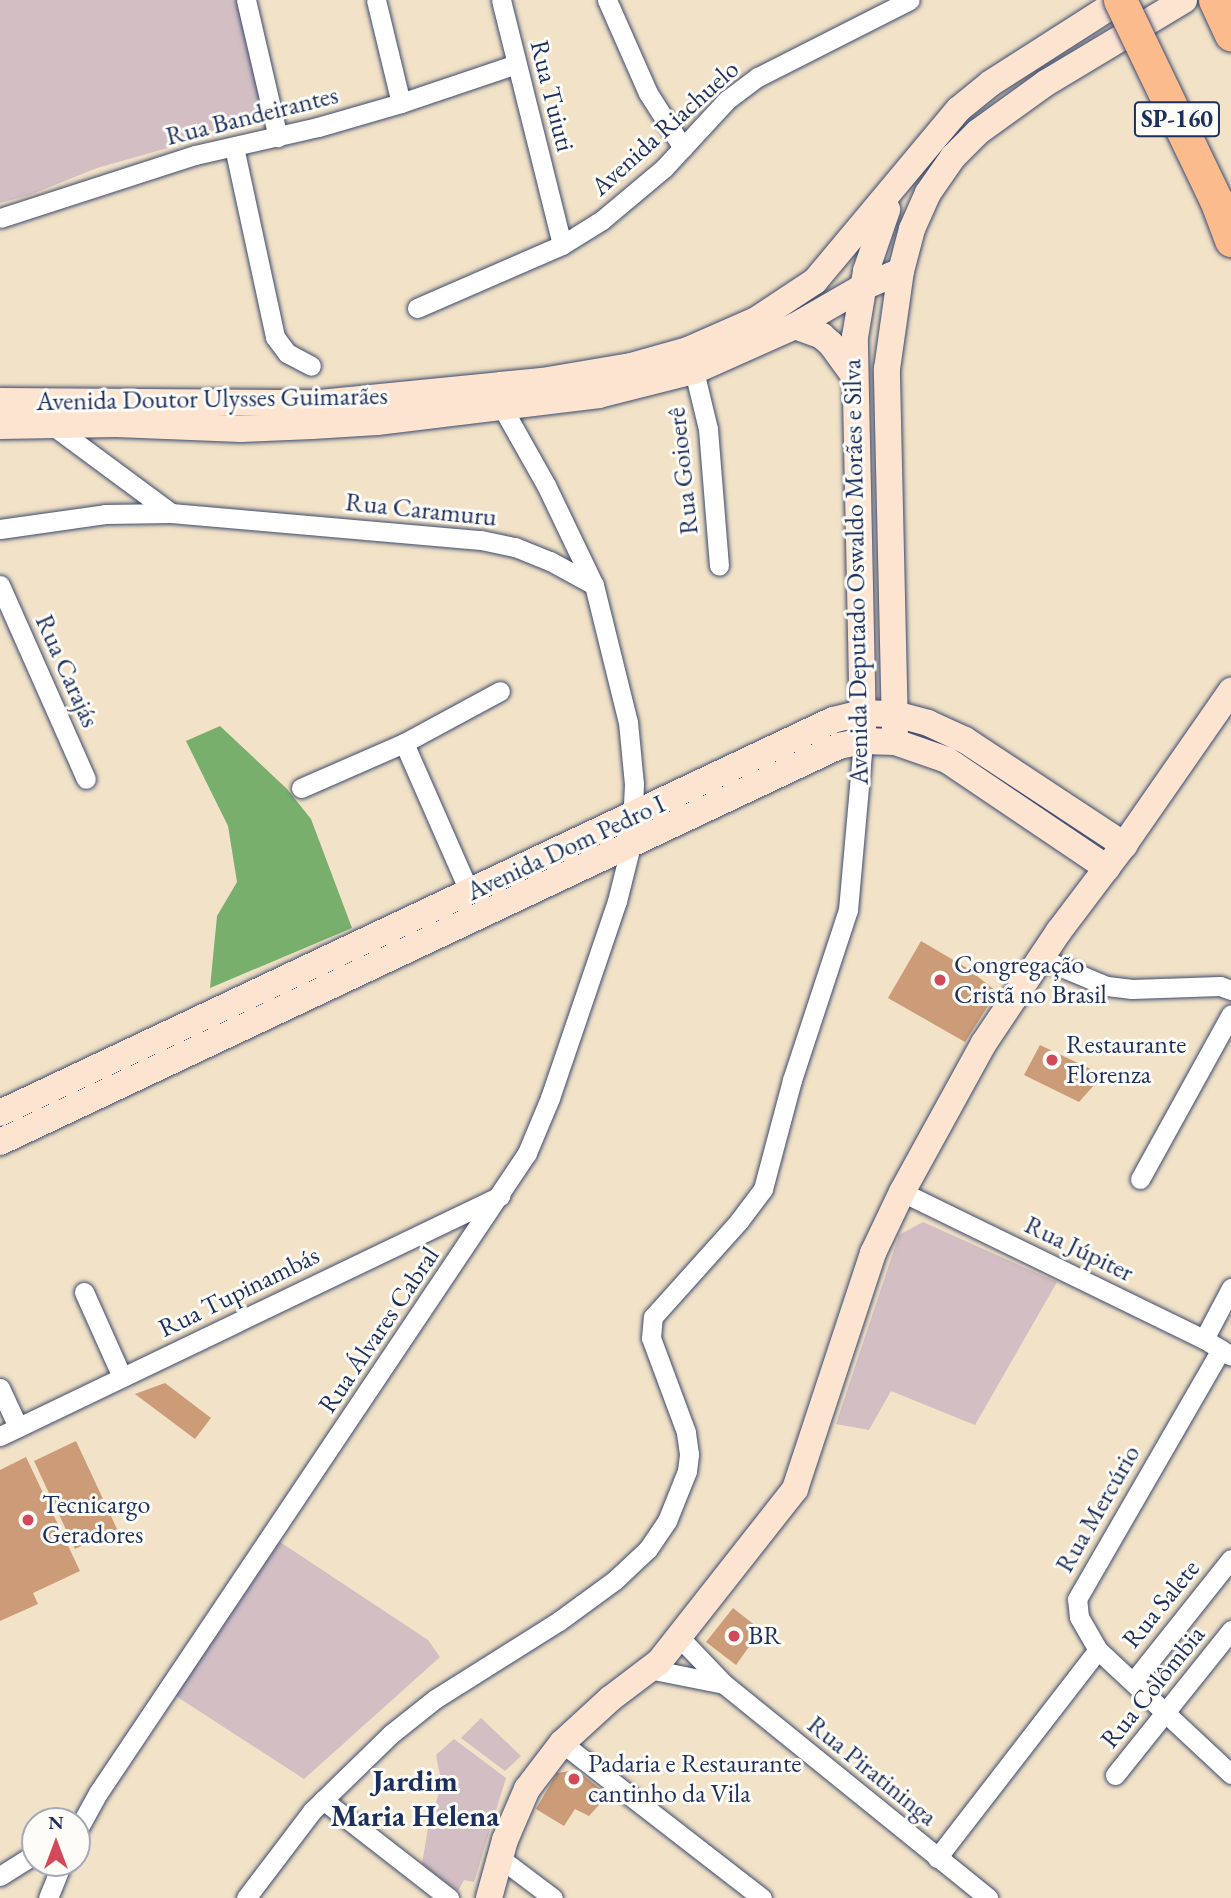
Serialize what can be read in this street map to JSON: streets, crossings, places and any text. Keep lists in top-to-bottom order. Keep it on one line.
{"streets":{"highway":["SP-160"],"main road":["Avenida Doutor Ulysses Guimarães","Avenida Deputado Oswaldo Morães e Silva","Avenida Dom Pedro I"],"street":["Rua Tuiuti","Rua Bandeirantes","Avenida Riachuelo","Rua Goioerê","Rua Caramuru","Rua Carajás","Rua Júpiter","Rua Tupinambás","Rua Álvares Cabral","Rua Mercúrio","Rua Salete","Rua Colômbia","Rua Piratininga"]},"crossings":[["Rua Tuiuti","Rua Bandeirantes"],["Rua Tuiuti","Avenida Riachuelo"],["SP-160","Avenida Doutor Ulysses Guimarães"],["Avenida Doutor Ulysses Guimarães","Rua Goioerê"],["Avenida Doutor Ulysses Guimarães","Avenida Deputado Oswaldo Morães e Silva"],["Avenida Deputado Oswaldo Morães e Silva","Avenida Dom Pedro I"],["Avenida Dom Pedro I","Rua Álvares Cabral"],["Rua Júpiter","Rua Mercúrio"],["Rua Tupinambás","Rua Álvares Cabral"]],"districts":["Jardim Maria Helena"],"places":["Congregação Cristã no Brasil","Restaurante Florenza","Tecnicargo Geradores","BR","Padaria e Restaurante cantinho da Vila"],"north":"top"}
